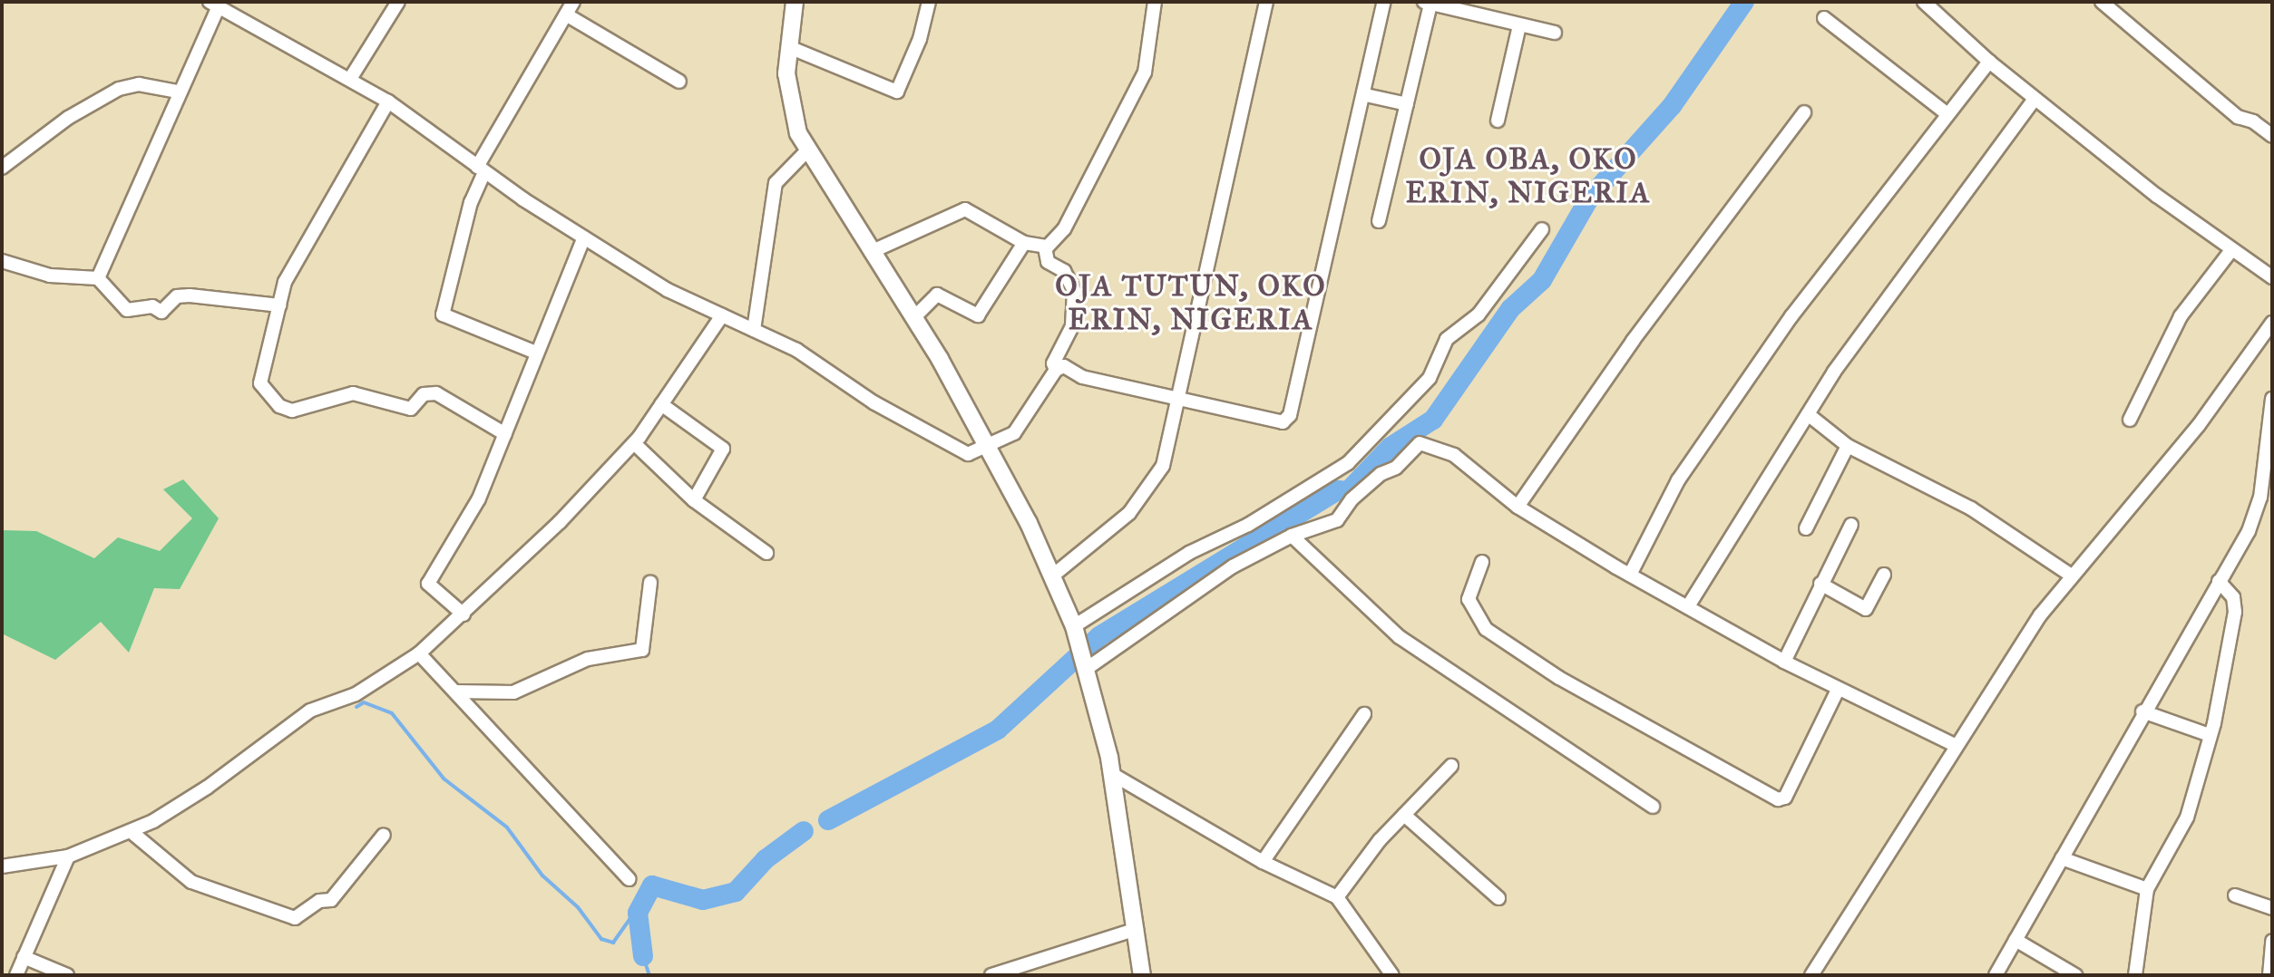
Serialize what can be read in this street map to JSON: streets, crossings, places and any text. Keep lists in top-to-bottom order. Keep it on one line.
{"districts":["OJA OBA, OKO ERIN, NIGERIA","OJA TUTUN, OKO ERIN, NIGERIA"]}
